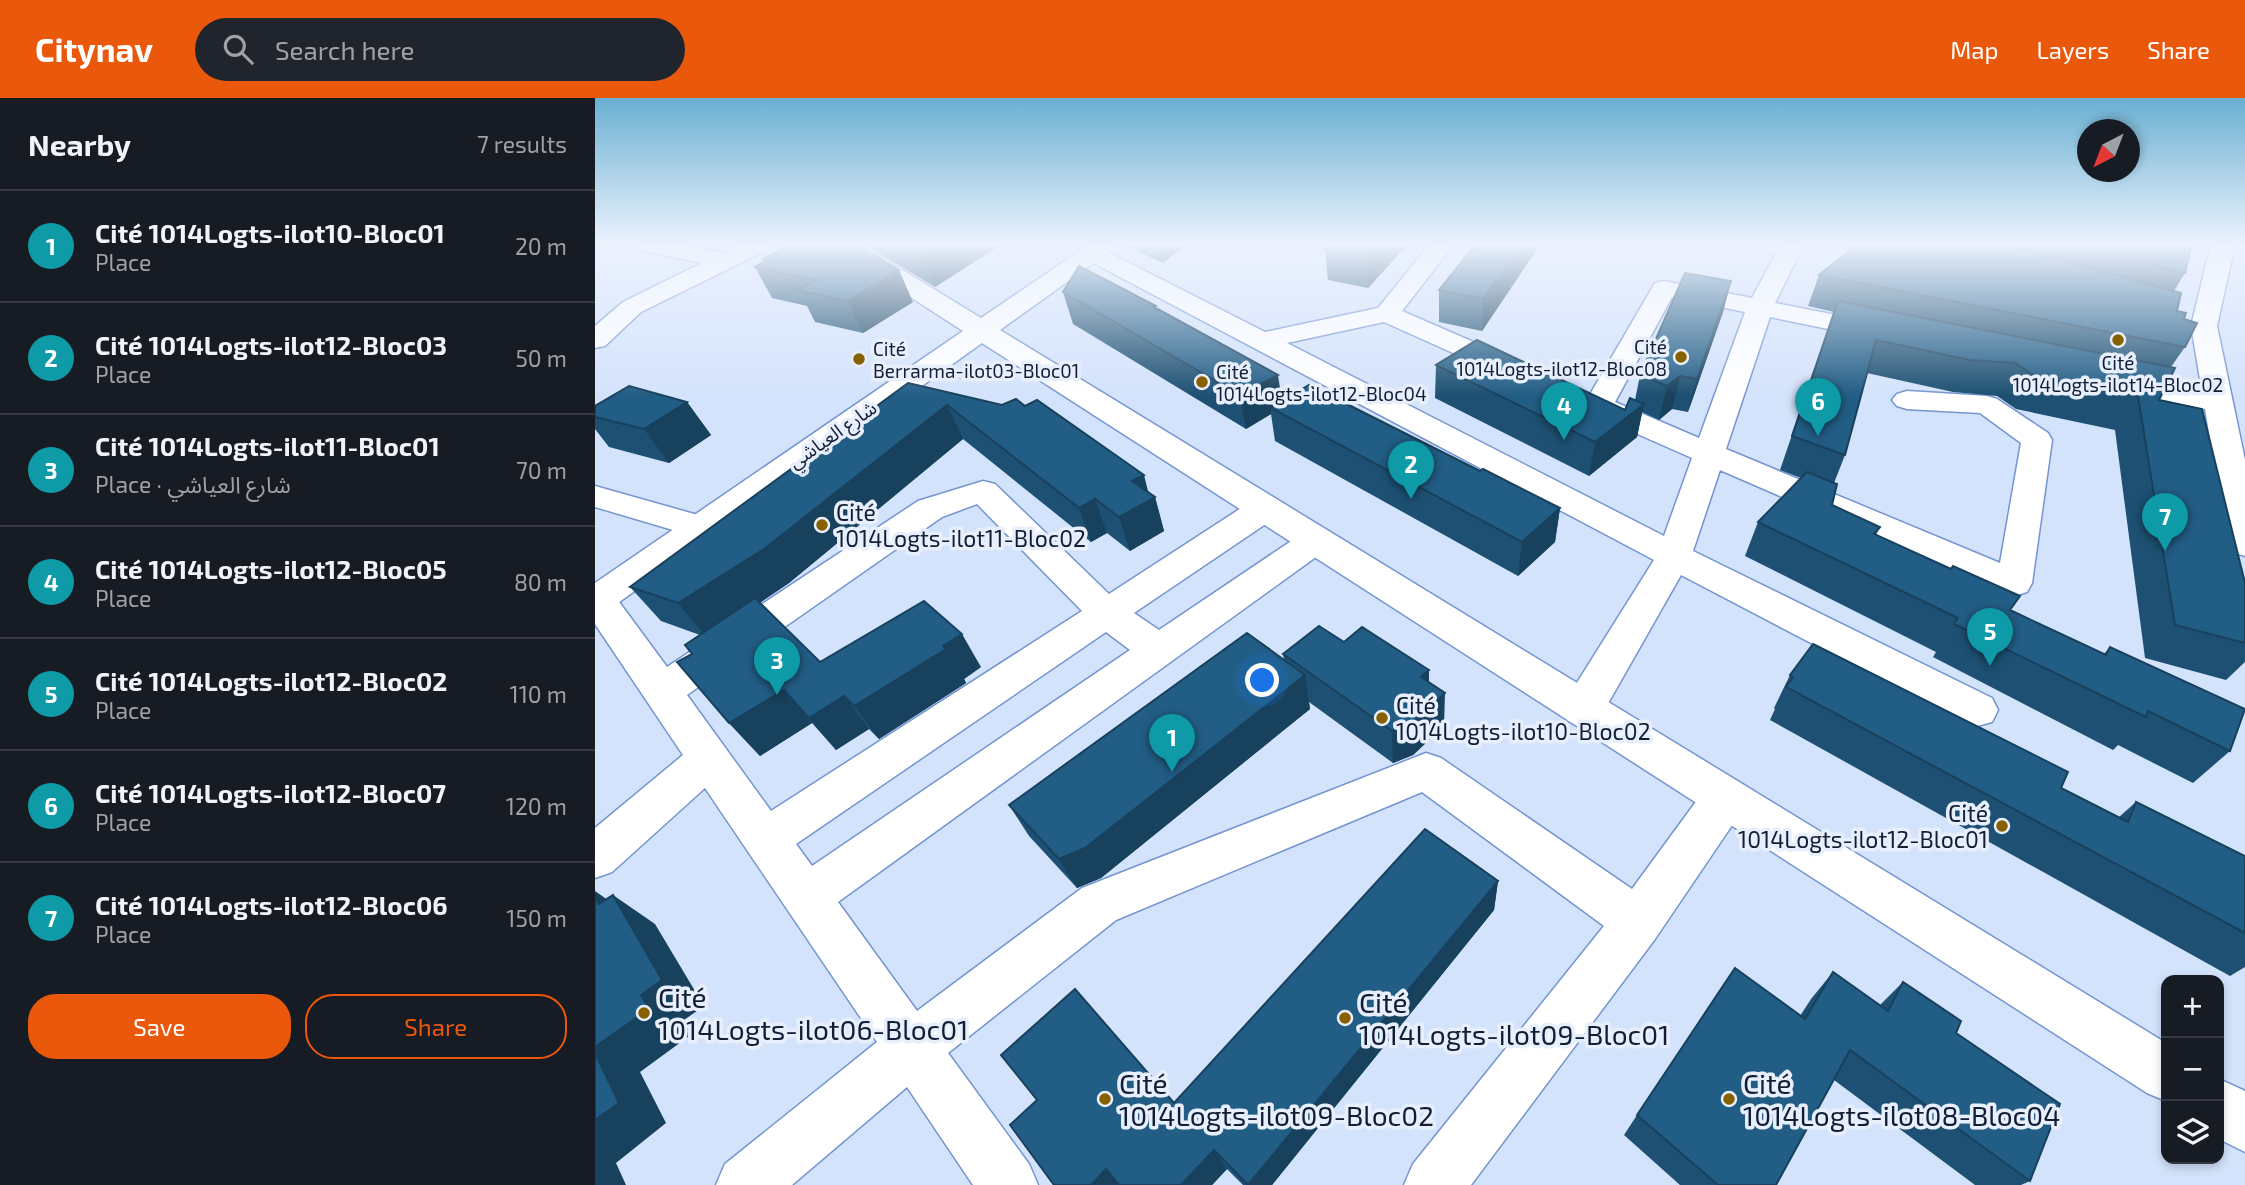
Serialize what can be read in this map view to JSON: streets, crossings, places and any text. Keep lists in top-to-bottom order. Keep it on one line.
{"streets":{"street":["شارع العياشي"]},"places":["Cité 1014Logts-ilot14-Bloc02","Cité 1014Logts-ilot12-Bloc08","Cité Berrarma-ilot03-Bloc01","Cité 1014Logts-ilot12-Bloc04","Cité 1014Logts-ilot11-Bloc02","Cité 1014Logts-ilot10-Bloc02","Cité 1014Logts-ilot12-Bloc01","Cité 1014Logts-ilot06-Bloc01","Cité 1014Logts-ilot09-Bloc01","Cité 1014Logts-ilot09-Bloc02","Cité 1014Logts-ilot08-Bloc04"],"north":"bottom left","page":{"header":"Citynav","search":"Search here","nav":["Map","Layers","Share"],"heading":["Nearby","7 results"],"list":[{"mark":"1","name":"Cité 1014Logts-ilot10-Bloc01","note":"Place","value":"20 m"},{"mark":"2","name":"Cité 1014Logts-ilot12-Bloc03","note":"Place","value":"50 m"},{"mark":"3","name":"Cité 1014Logts-ilot11-Bloc01","note":"Place · شارع العياشي","value":"70 m"},{"mark":"4","name":"Cité 1014Logts-ilot12-Bloc05","note":"Place","value":"80 m"},{"mark":"5","name":"Cité 1014Logts-ilot12-Bloc02","note":"Place","value":"110 m"},{"mark":"6","name":"Cité 1014Logts-ilot12-Bloc07","note":"Place","value":"120 m"},{"mark":"7","name":"Cité 1014Logts-ilot12-Bloc06","note":"Place","value":"150 m"}],"pins":["6","4","2","7","5","3","1"],"buttons":["Save","Share"],"map_buttons":["+","−"]}}
